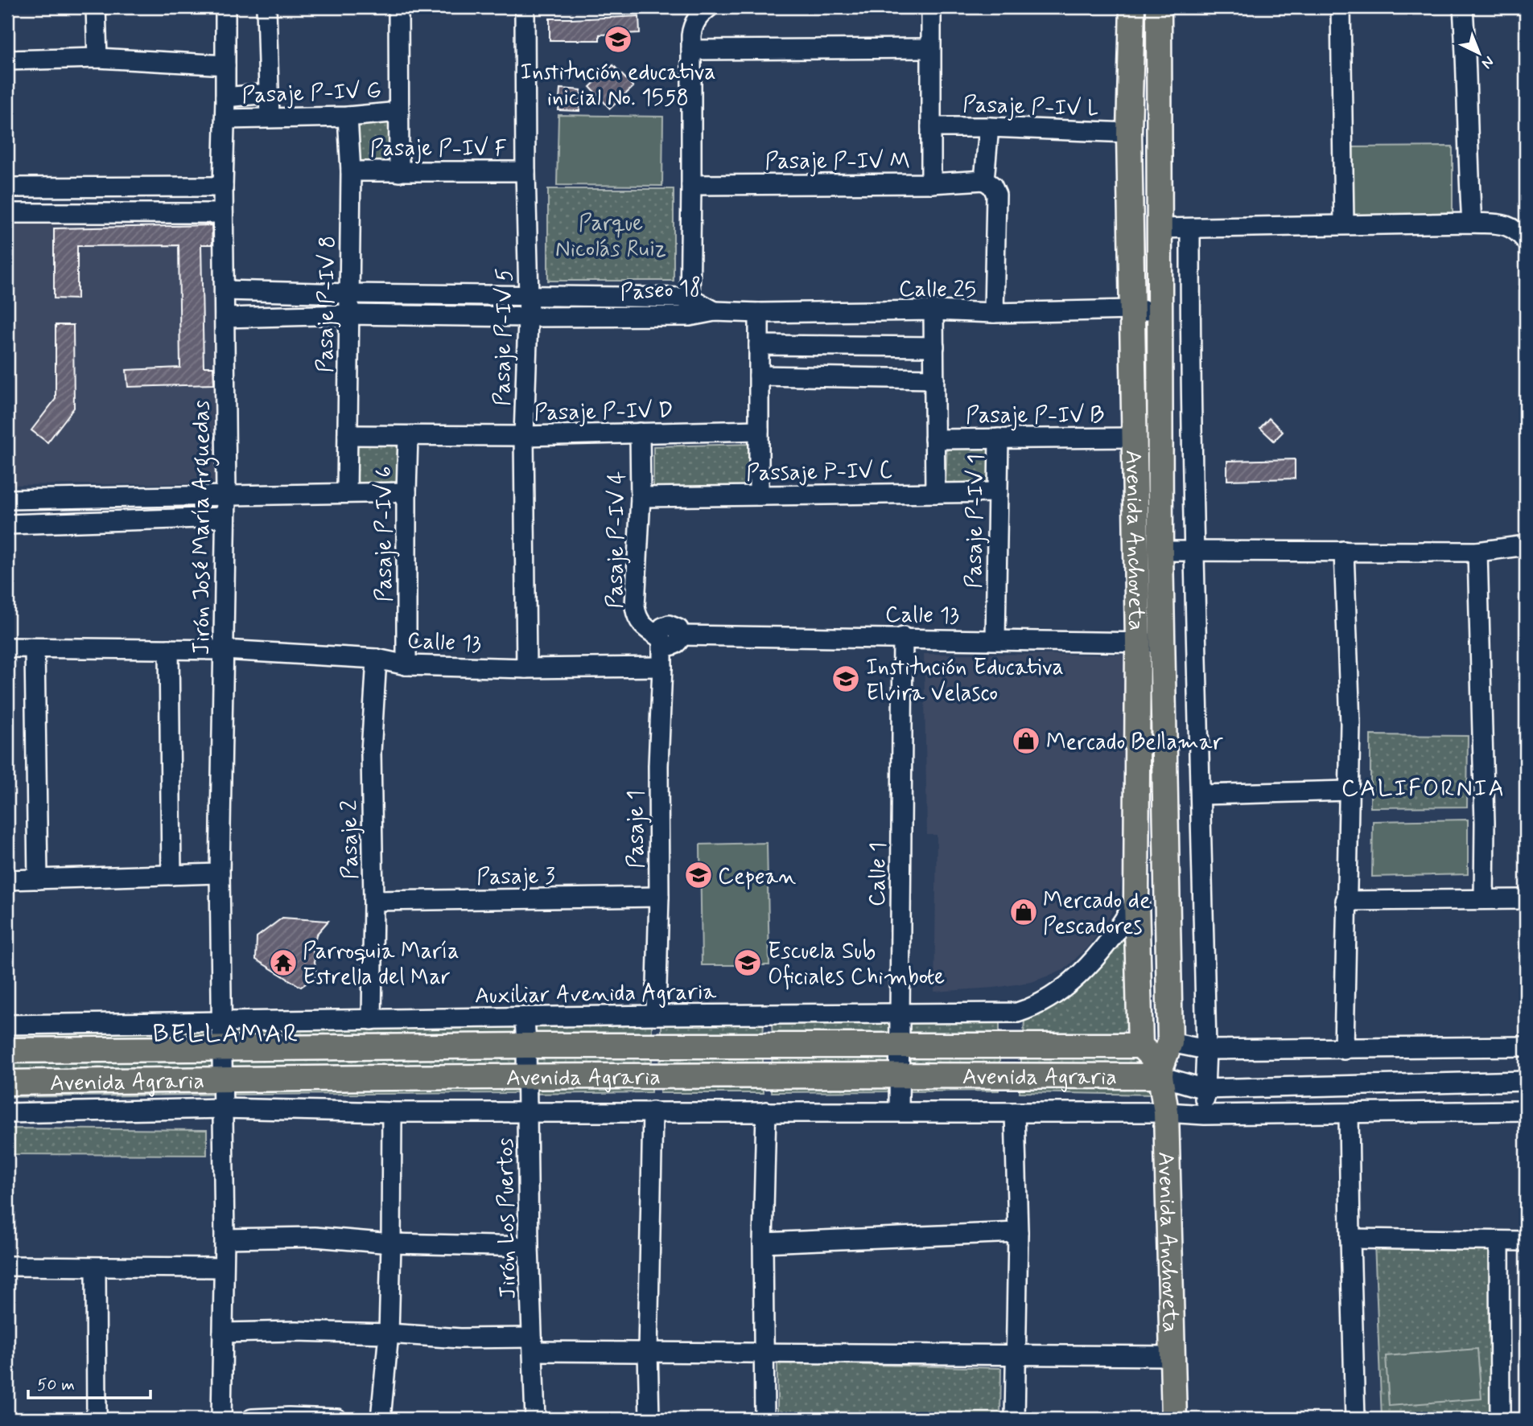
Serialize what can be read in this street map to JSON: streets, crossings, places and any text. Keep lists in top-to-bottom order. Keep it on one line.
{"streets":{"main road":["Avenida Anchoveta","Avenida Agraria"],"street":["Pasaje P-IV G","Pasaje P-IV L","Pasaje P-IV F","Pasaje P-IV M","Calle 25","Paseo 18","Pasaje P-IV 8","Pasaje P-IV 5","Pasaje P-IV D","Pasaje P-IV B","Passaje P-IV C","Pasaje P-IV 1","Jirón José María Arguedas","Pasaje P-IV 6","Pasaje P-IV 4","Calle 13","Pasaje 1","Pasaje 2","Calle 1","Pasaje 3","Auxiliar Avenida Agraria","Jirón Los Puertos"]},"crossings":[["Pasaje P-IV G","Pasaje P-IV 8"],["Pasaje P-IV G","Jirón José María Arguedas"],["Pasaje P-IV L","Avenida Anchoveta"],["Pasaje P-IV F","Pasaje P-IV 8"],["Pasaje P-IV F","Pasaje P-IV 5"],["Calle 25","Paseo 18"],["Calle 25","Avenida Anchoveta"],["Paseo 18","Pasaje P-IV 8"],["Paseo 18","Pasaje P-IV 5"],["Paseo 18","Jirón José María Arguedas"],["Pasaje P-IV 8","Pasaje P-IV D"],["Pasaje P-IV 5","Pasaje P-IV D"],["Pasaje P-IV 5","Calle 13"],["Pasaje P-IV D","Pasaje P-IV 6"],["Pasaje P-IV D","Pasaje P-IV 4"],["Pasaje P-IV B","Pasaje P-IV 1"],["Pasaje P-IV B","Avenida Anchoveta"],["Passaje P-IV C","Pasaje P-IV 1"],["Passaje P-IV C","Pasaje P-IV 4"],["Pasaje P-IV 1","Calle 13"],["Jirón José María Arguedas","Calle 13"],["Jirón José María Arguedas","Auxiliar Avenida Agraria"],["Jirón José María Arguedas","Avenida Agraria"],["Pasaje P-IV 6","Calle 13"],["Pasaje P-IV 4","Calle 13"],["Pasaje P-IV 4","Pasaje 1"],["Avenida Anchoveta","Calle 13"],["Avenida Anchoveta","Auxiliar Avenida Agraria"],["Avenida Anchoveta","Avenida Agraria"],["Calle 13","Pasaje 1"],["Calle 13","Pasaje 2"],["Calle 13","Calle 1"],["Pasaje 1","Pasaje 3"],["Pasaje 1","Auxiliar Avenida Agraria"],["Pasaje 2","Pasaje 3"],["Pasaje 2","Auxiliar Avenida Agraria"],["Calle 1","Auxiliar Avenida Agraria"],["Calle 1","Avenida Agraria"],["Auxiliar Avenida Agraria","Jirón Los Puertos"],["Avenida Agraria","Jirón Los Puertos"]],"districts":["CALIFORNIA","BELLAMAR"],"parks":["Parque Nicolás Ruiz"],"places":{"school or university":["Institución educativa inicial No. 1558","Institución Educativa Elvira Velasco","Cepean","Escuela Sub Oficiales Chimbote"],"shop":["Mercado Bellamar","Mercado de Pescadores"],"temple":["Parroquia María Estrella del Mar"]},"scale_bar":"50 m","north":"bottom right"}
